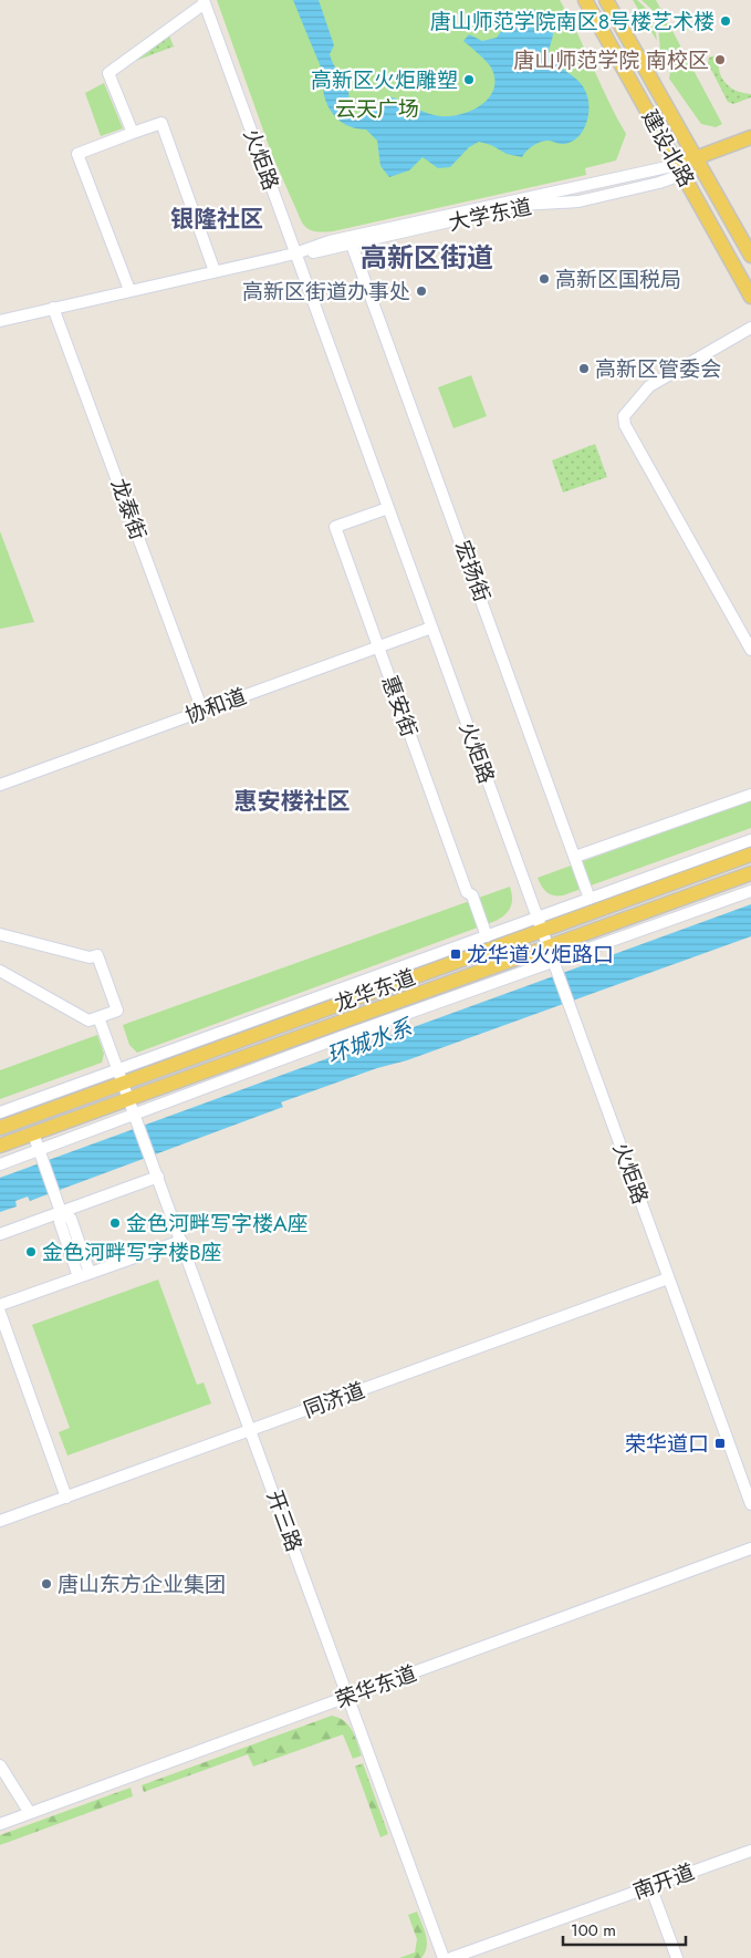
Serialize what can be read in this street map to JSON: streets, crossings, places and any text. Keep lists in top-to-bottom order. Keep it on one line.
{"streets":{"main road":["建设北路","龙华东道"],"street":["火炬路","大学东道","龙泰街","宏扬街","协和道","惠安街","同济道","开三路","荣华东道","南开道"]},"crossings":[["建设北路","大学东道"],["火炬路","大学东道"],["火炬路","协和道"],["火炬路","惠安街"],["火炬路","龙华东道"],["火炬路","同济道"],["大学东道","龙泰街"],["大学东道","宏扬街"],["龙泰街","协和道"],["协和道","惠安街"],["龙华东道","开三路"],["同济道","开三路"],["开三路","荣华东道"]],"districts":["银隆社区","高新区街道","惠安楼社区"],"water":["环城水系"],"parks":["云天广场"],"places":{"other":["唐山师范学院南区8号楼艺术楼","唐山师范学院 南校区","高新区火炬雕塑","高新区国税局","高新区街道办事处","高新区管委会","金色河畔写字楼A座","金色河畔写字楼B座","唐山东方企业集团"],"transit":["龙华道火炬路口","荣华道口"]},"scale_bar":"100 m"}
